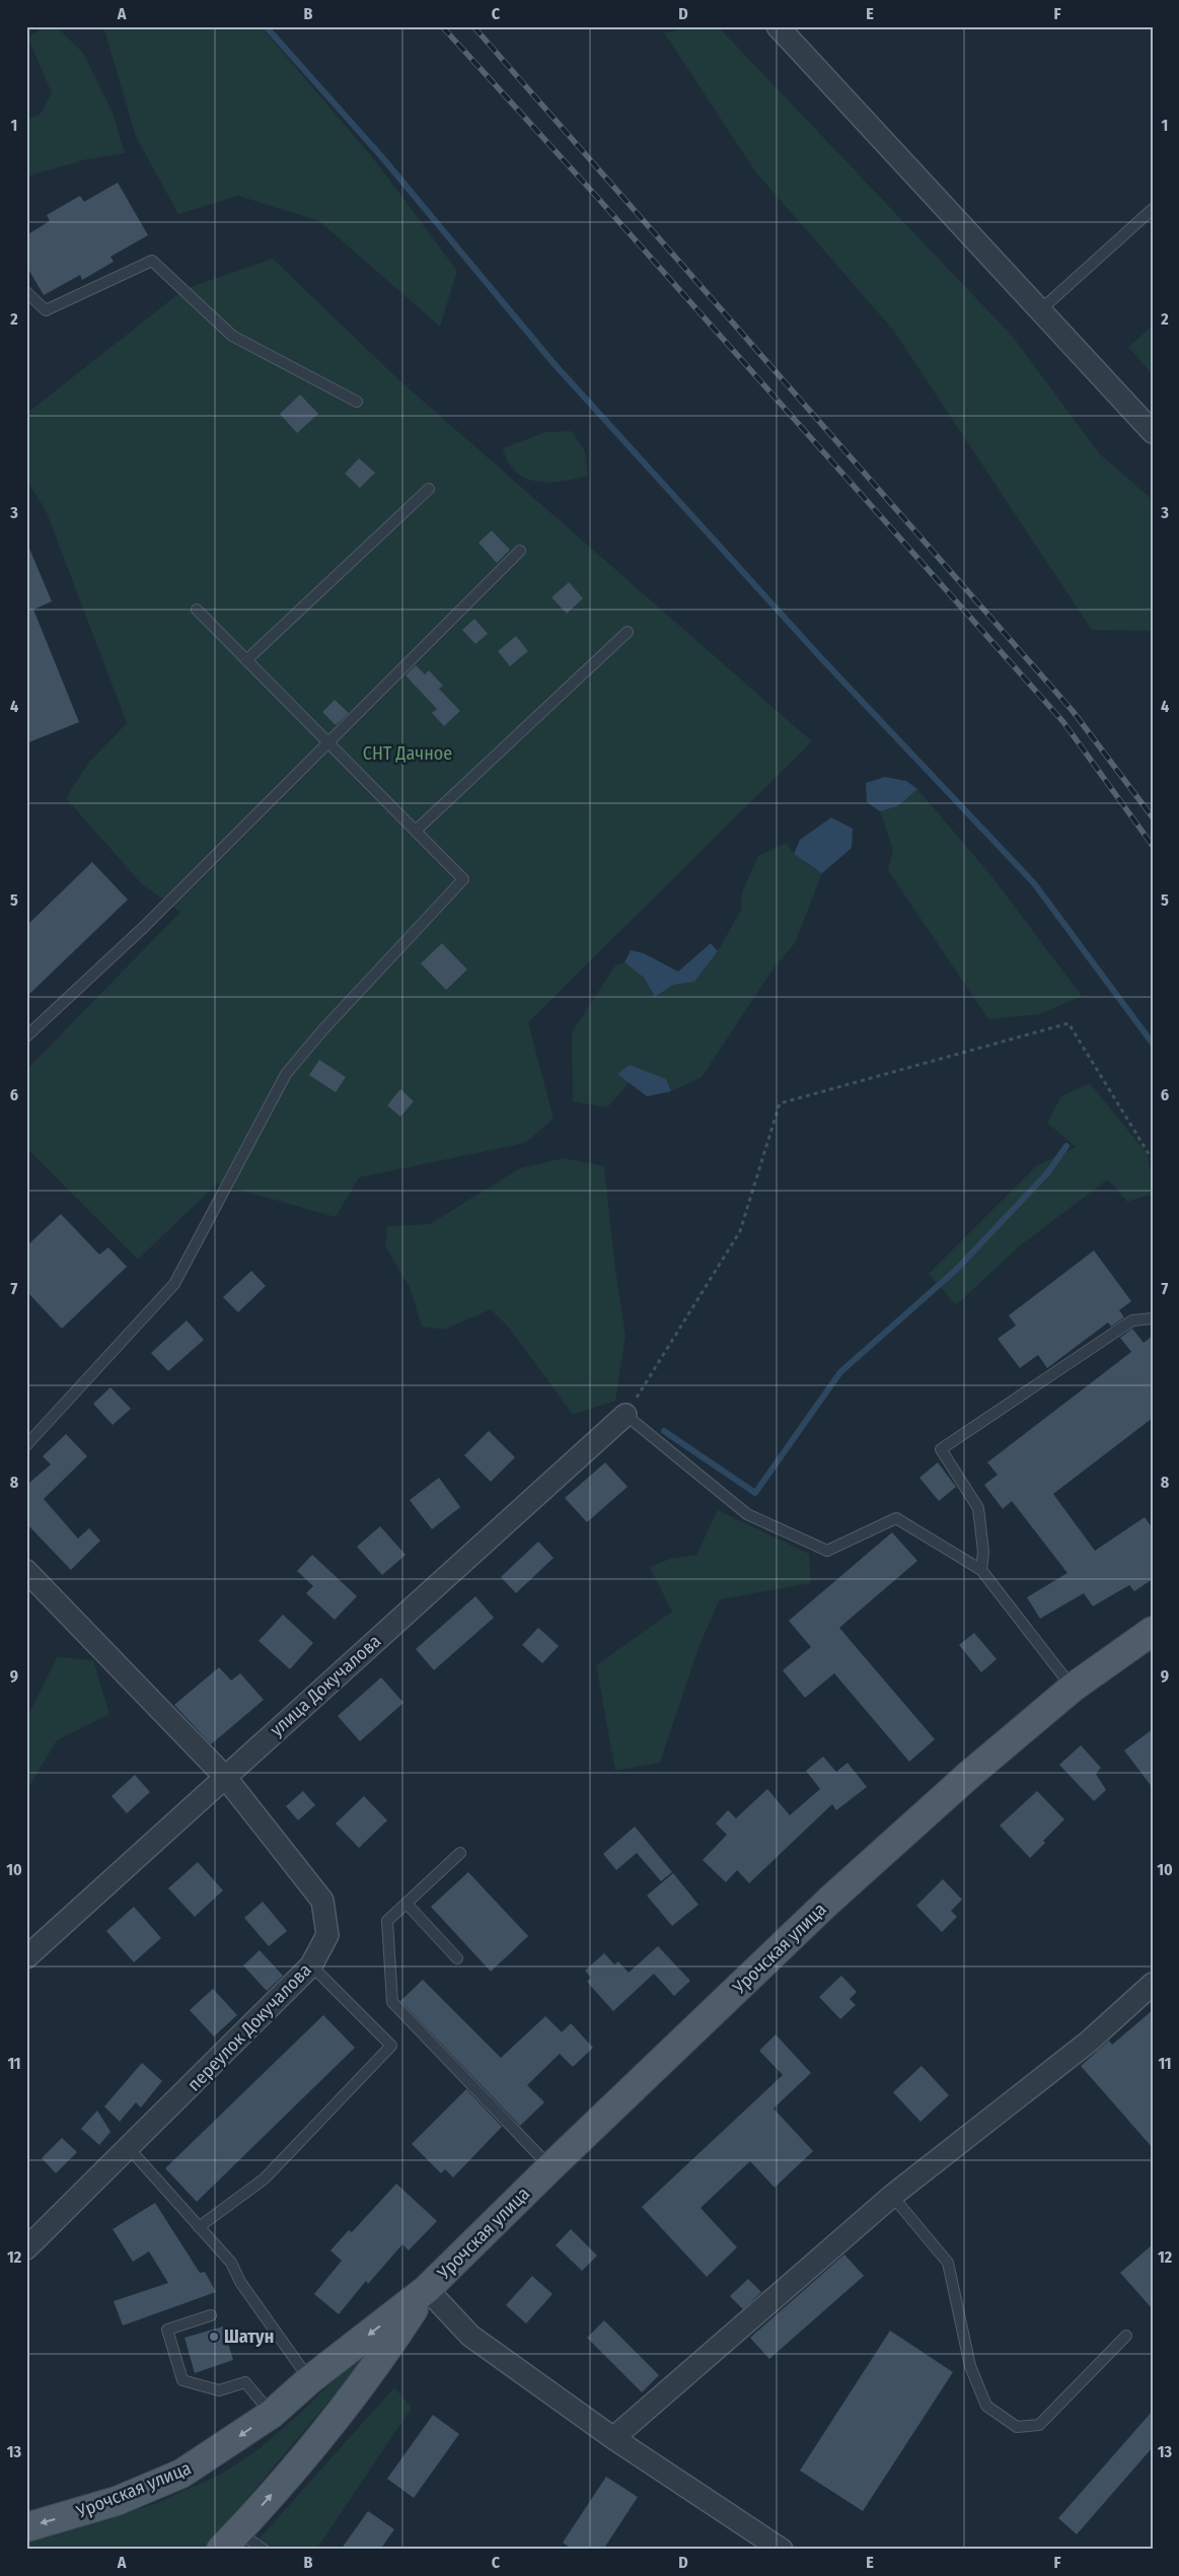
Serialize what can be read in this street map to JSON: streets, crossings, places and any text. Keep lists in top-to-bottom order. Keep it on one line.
{"streets":{"main road":["Урочская улица"],"street":["улица Докучалова","переулок Докучалова"]},"crossings":[["улица Докучалова","переулок Докучалова"]],"parks":["СНТ Дачное"],"places":["Шатун"],"grid":{"columns":["A","B","C","D","E","F"],"rows":["1","2","3","4","5","6","7","8","9","10","11","12","13"]}}
